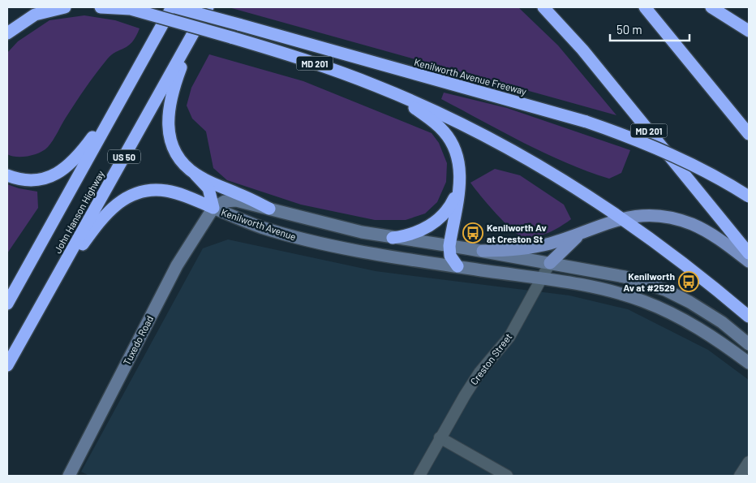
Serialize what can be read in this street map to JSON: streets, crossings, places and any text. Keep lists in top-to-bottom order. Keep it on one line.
{"streets":{"highway":["MD 201","Kenilworth Avenue Freeway","US 50","John Hanson Highway"],"main road":["Kenilworth Avenue","Tuxedo Road"],"street":["Creston Street"]},"crossings":[["Kenilworth Avenue Freeway","John Hanson Highway"],["Kenilworth Avenue","Tuxedo Road"],["Kenilworth Avenue","Creston Street"]],"places":{"bus stop":["Kenilworth Av at Creston St","Kenilworth Av at #2529"]},"scale_bar":"50 m"}
